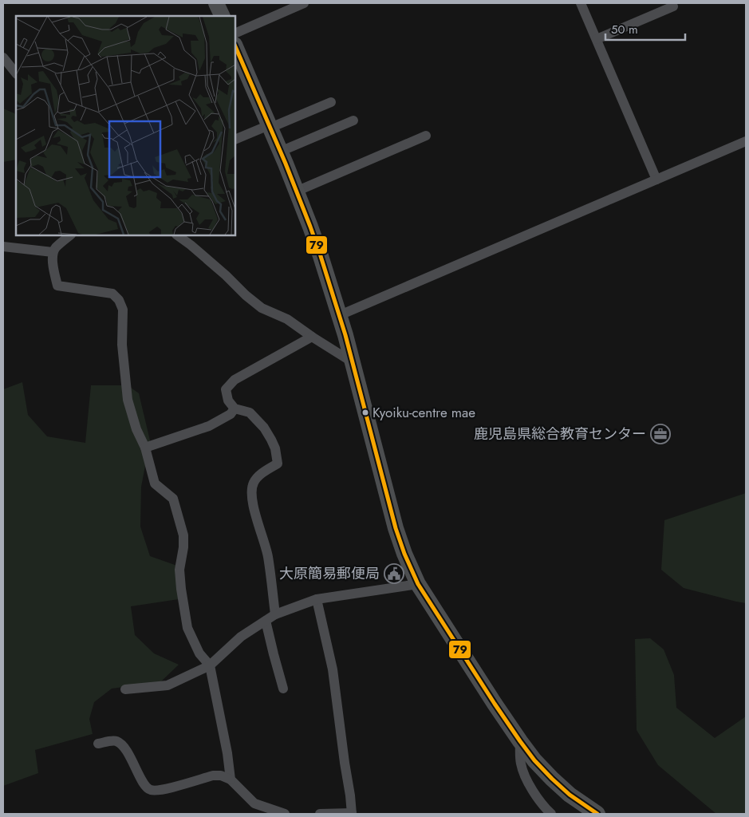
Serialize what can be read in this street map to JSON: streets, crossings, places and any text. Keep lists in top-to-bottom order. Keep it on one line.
{"places":{"other":["Kyoiku-centre mae"],"office":["鹿児島県総合教育センター"],"public building":["大原簡易郵便局"]},"lines":["transit line 79"],"scale_bar":"50 m"}
